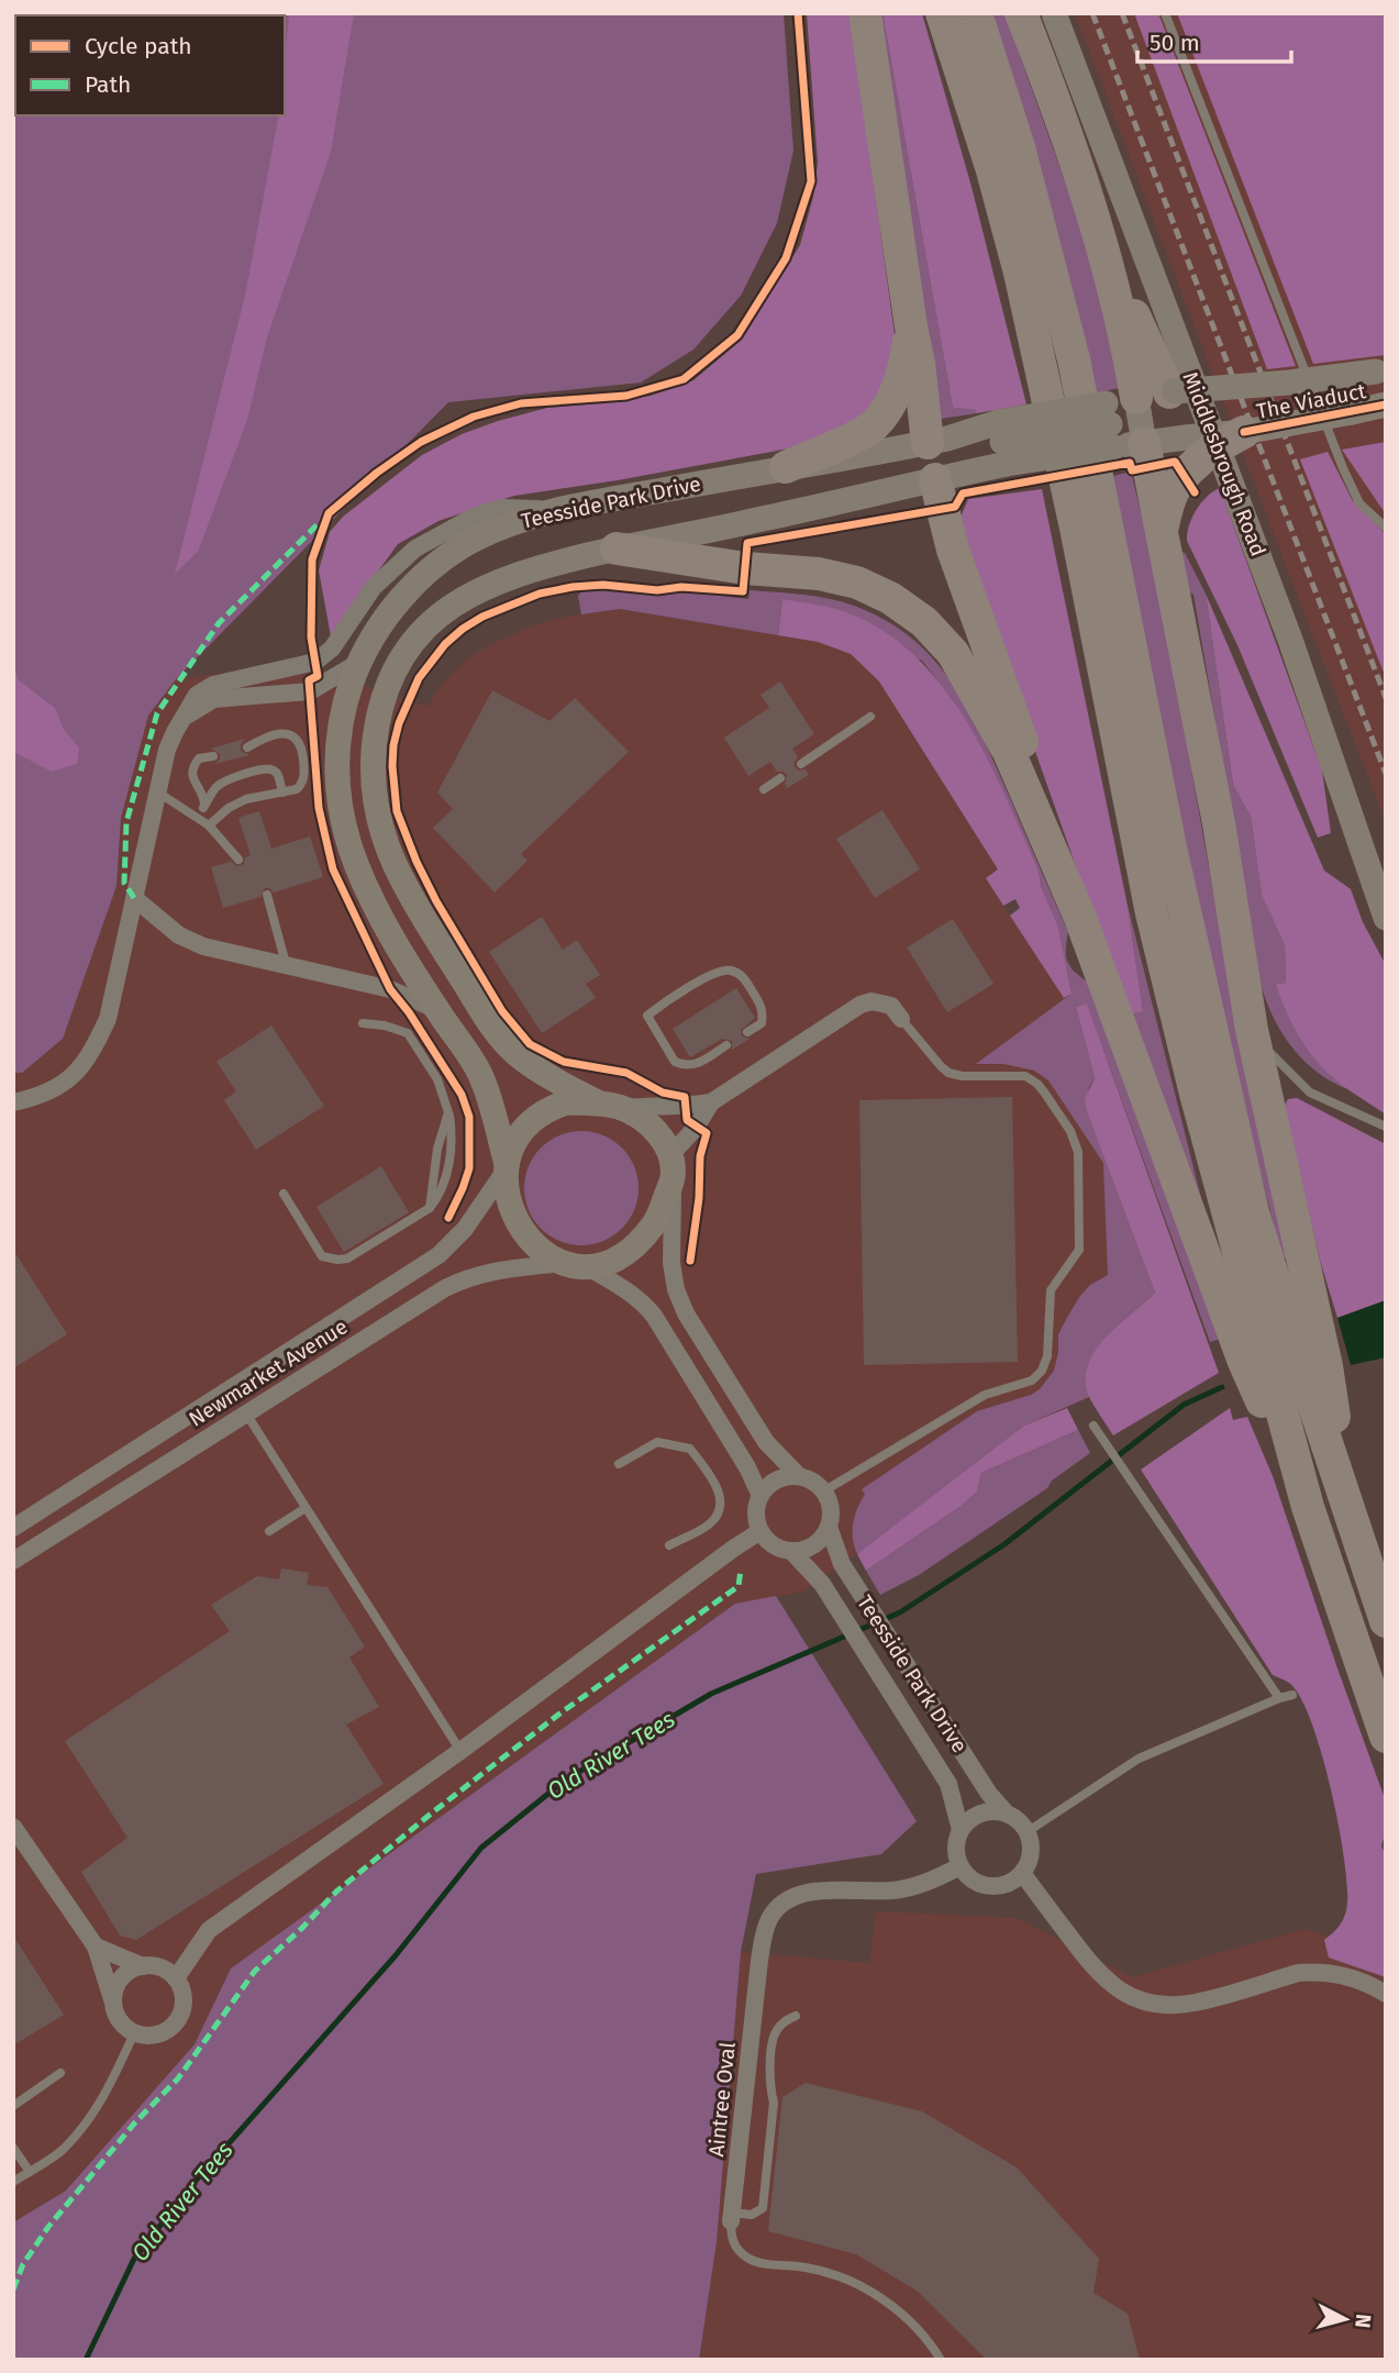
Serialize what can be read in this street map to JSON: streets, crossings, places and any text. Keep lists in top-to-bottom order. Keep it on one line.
{"streets":{"street":["The Viaduct","Middlesbrough Road","Teesside Park Drive","Newmarket Avenue","Aintree Oval"]},"crossings":[["Teesside Park Drive","Newmarket Avenue"],["Teesside Park Drive","Aintree Oval"]],"water":["Old River Tees"],"legend":["Cycle path","Path"],"scale_bar":"50 m","north":"right"}
